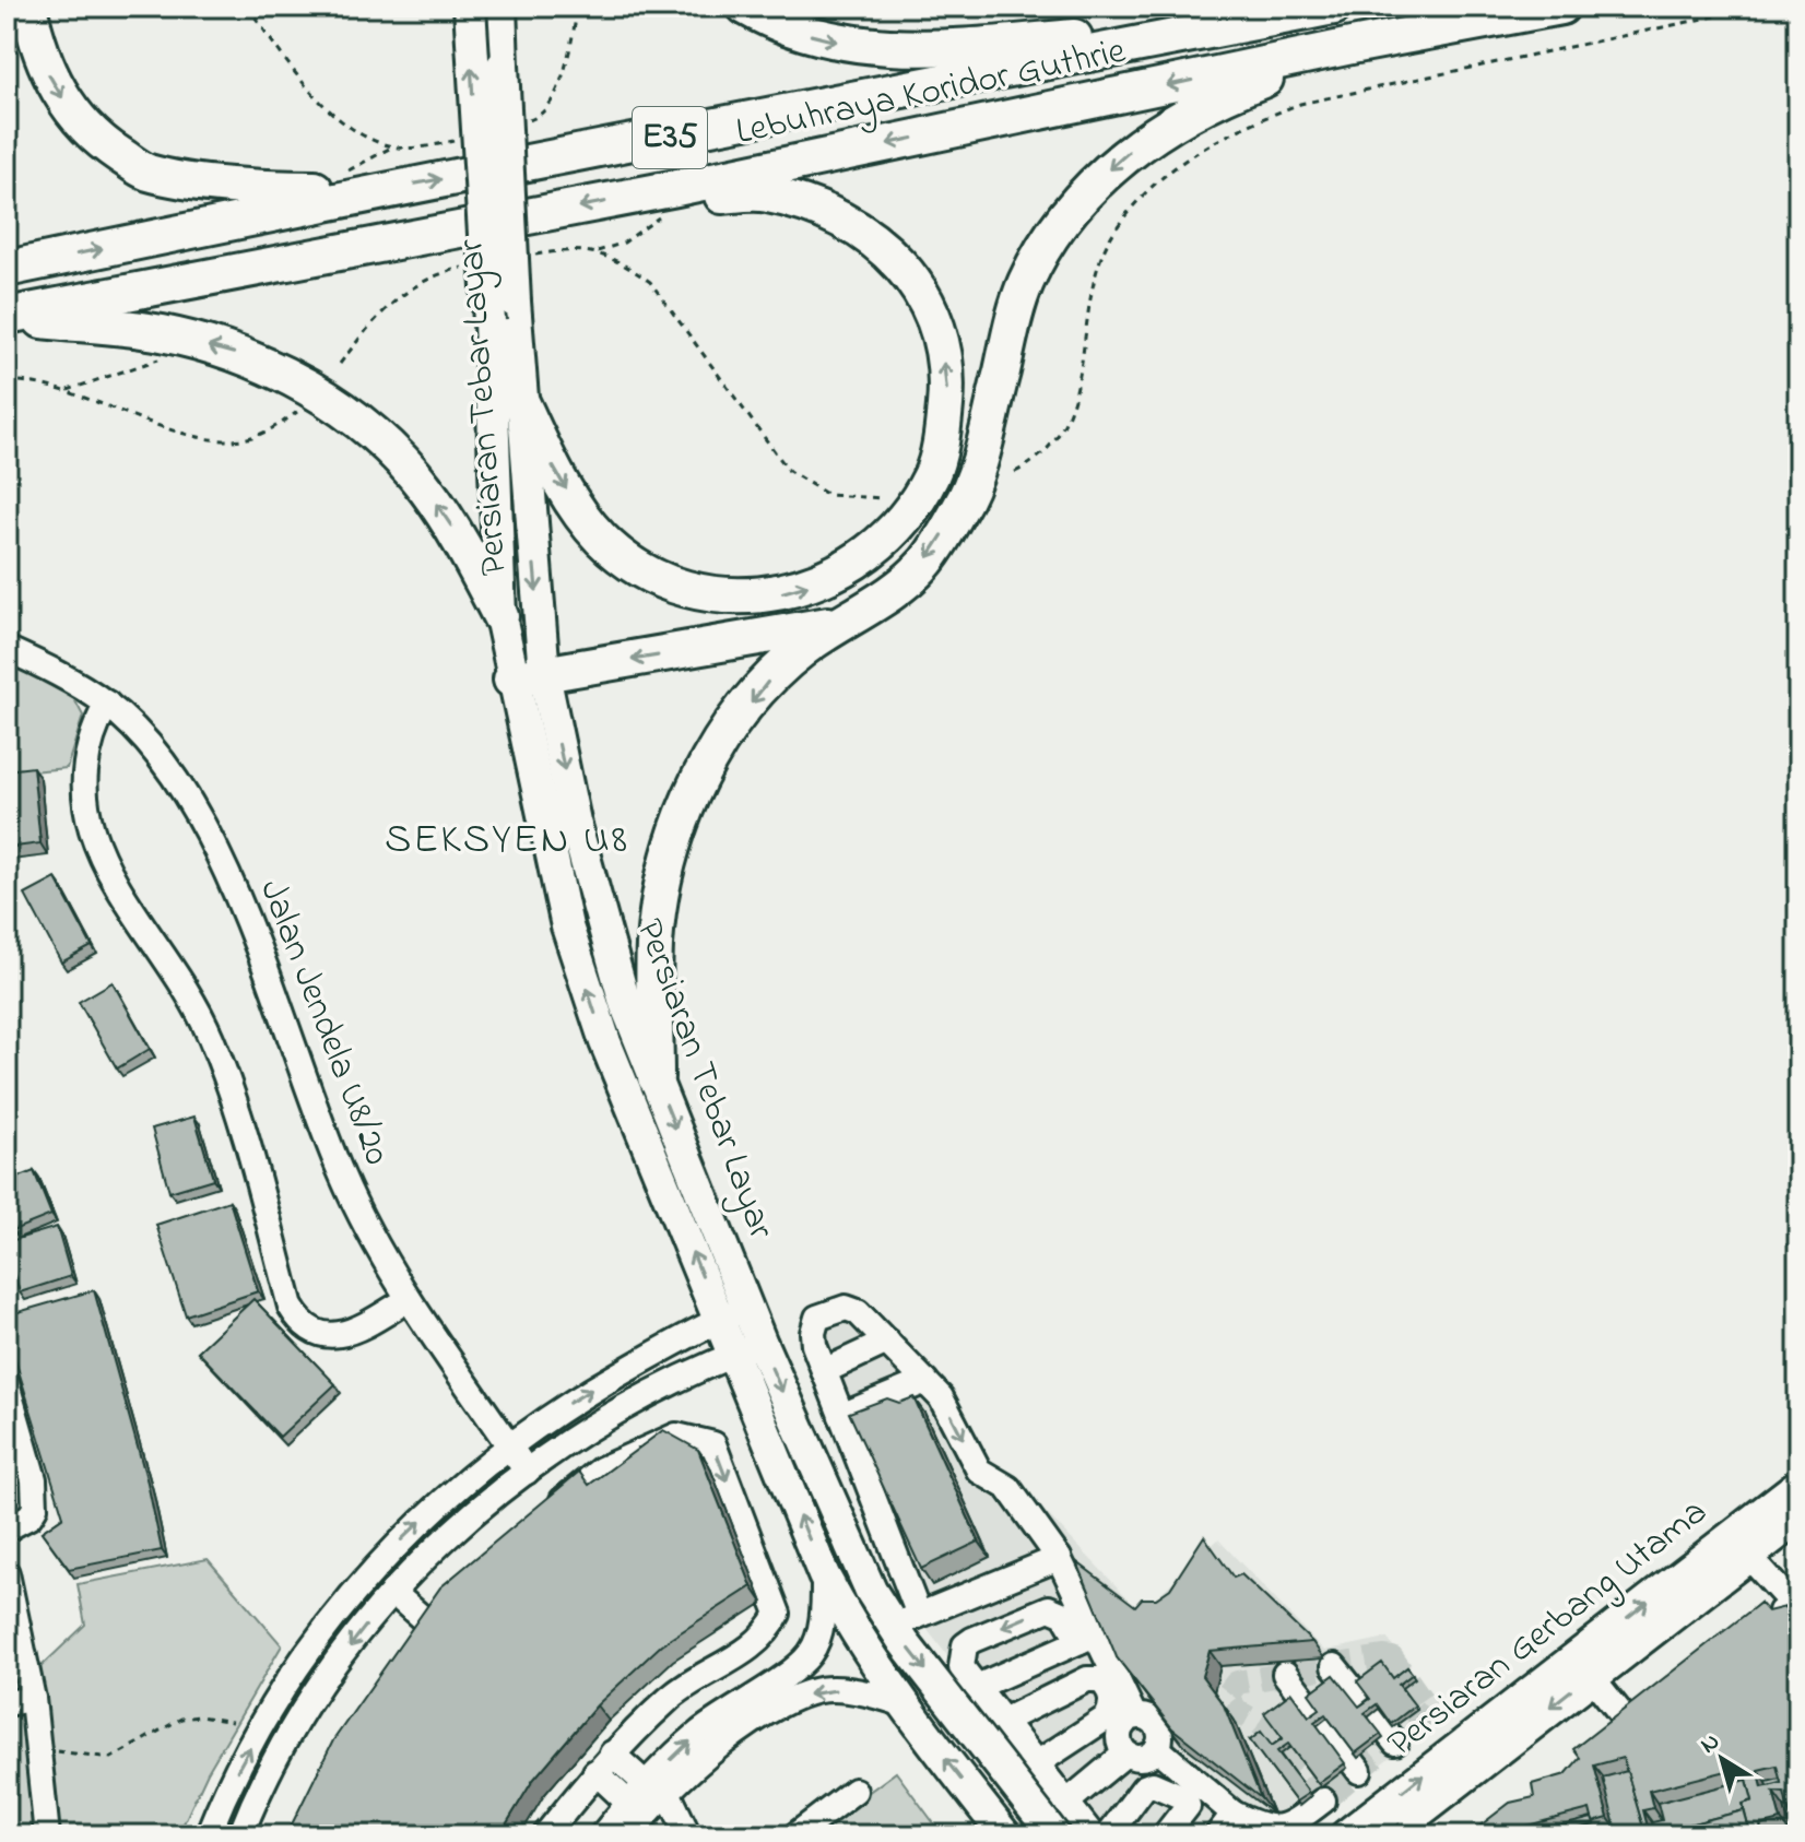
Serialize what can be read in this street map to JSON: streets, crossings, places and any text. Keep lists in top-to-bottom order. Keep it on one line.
{"streets":{"highway":["Lebuhraya Koridor Guthrie","E35"],"main road":["Persiaran Tebar Layar","Persiaran Gerbang Utama"],"street":["Jalan Jendela U8/20"]},"districts":["SEKSYEN U8"],"north":"top left"}
